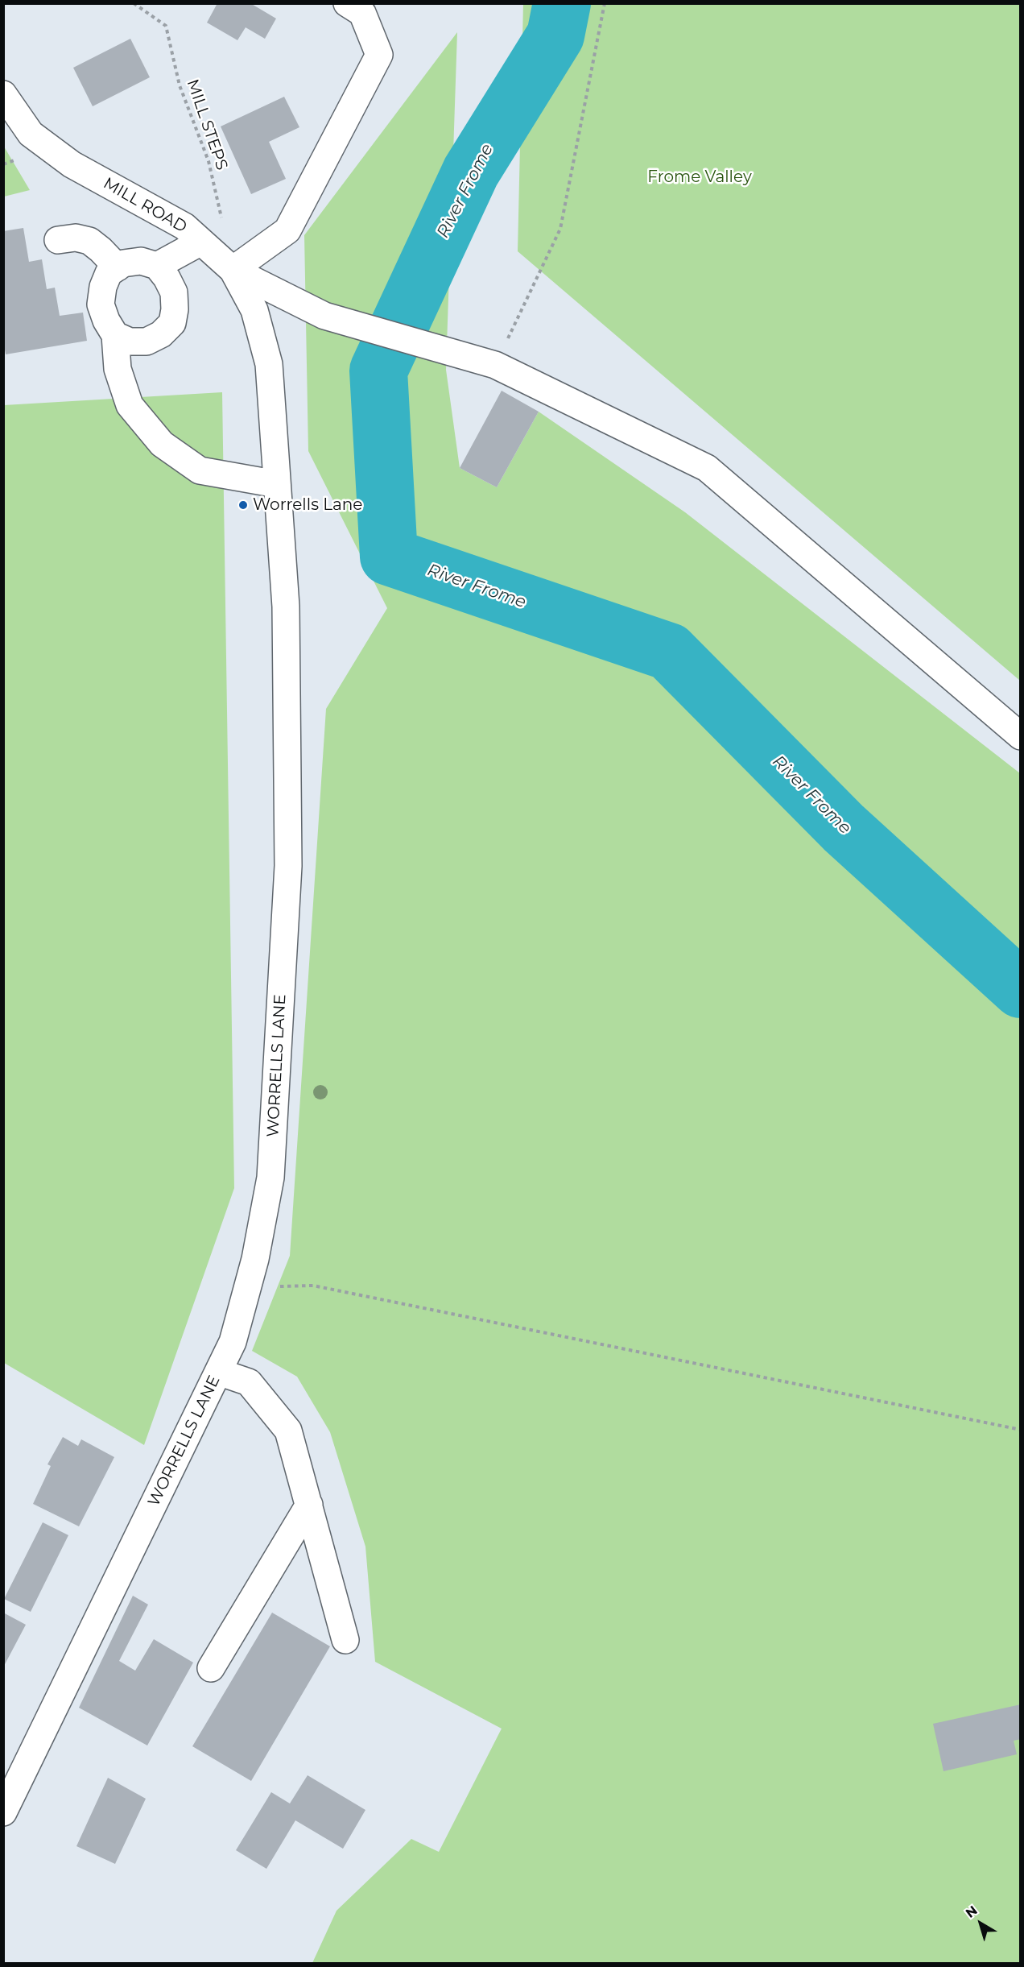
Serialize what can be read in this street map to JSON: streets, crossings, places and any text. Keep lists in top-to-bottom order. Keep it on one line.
{"streets":{"street":["MILL ROAD","WORRELLS LANE"],"path":["MILL STEPS"]},"crossings":[["MILL ROAD","WORRELLS LANE"]],"water":["River Frome"],"parks":["Frome Valley"],"places":["Worrells Lane"],"north":"top left"}
